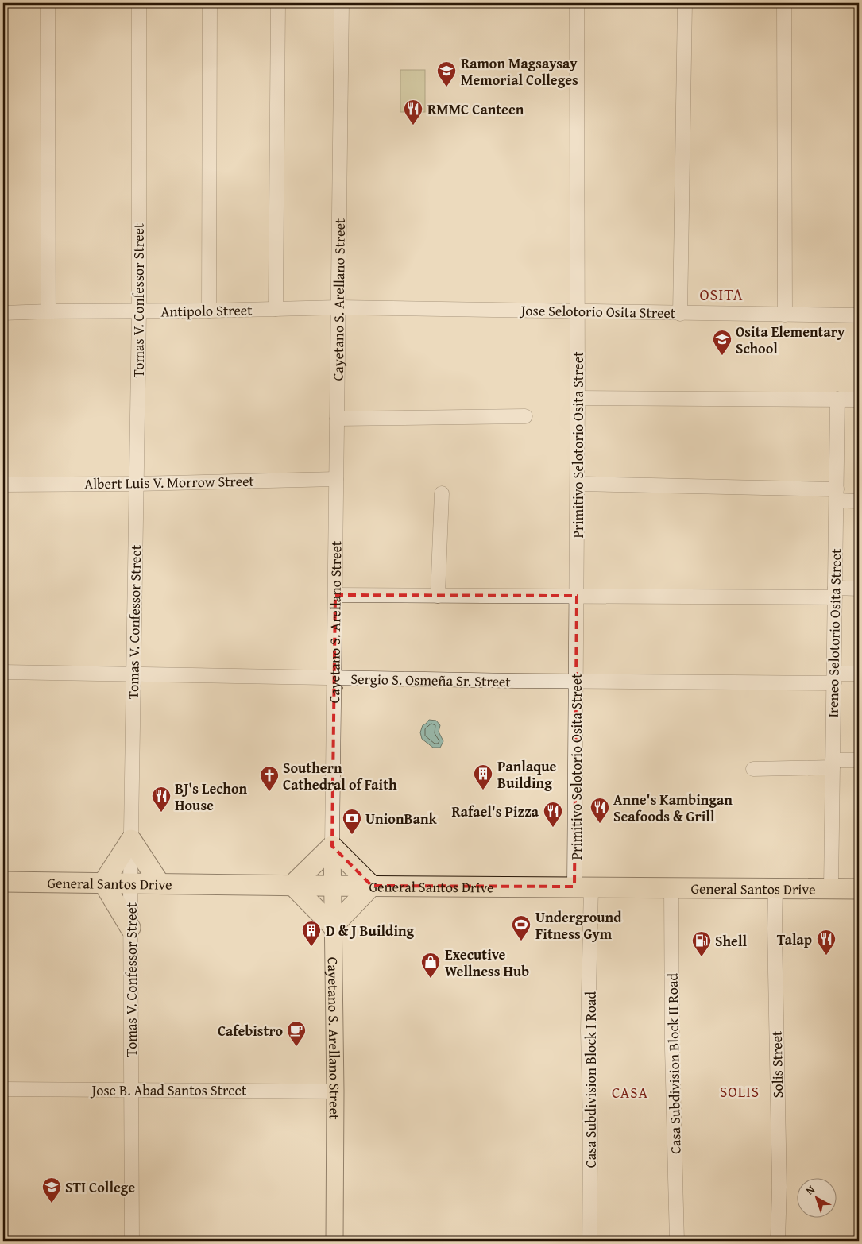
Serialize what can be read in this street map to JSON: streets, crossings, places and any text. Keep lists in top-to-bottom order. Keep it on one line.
{"streets":{"highway":["General Santos Drive"],"main road":["Cayetano S. Arellano Street"],"street":["Tomas V. Confessor Street","Antipolo Street","Jose Selotorio Osita Street","Primitivo Selotorio Osita Street","Albert Luis V. Morrow Street","Ireneo Selotorio Osita Street","Sergio S. Osmeña Sr. Street","Casa Subdivision Block II Road","Solis Street","Casa Subdivision Block I Road","Jose B. Abad Santos Street"]},"crossings":[["Tomas V. Confessor Street","Antipolo Street"],["Tomas V. Confessor Street","Albert Luis V. Morrow Street"],["Tomas V. Confessor Street","Sergio S. Osmeña Sr. Street"],["Tomas V. Confessor Street","General Santos Drive"],["Tomas V. Confessor Street","Jose B. Abad Santos Street"],["Cayetano S. Arellano Street","Antipolo Street"],["Cayetano S. Arellano Street","Jose Selotorio Osita Street"],["Cayetano S. Arellano Street","Albert Luis V. Morrow Street"],["Cayetano S. Arellano Street","Sergio S. Osmeña Sr. Street"],["Cayetano S. Arellano Street","General Santos Drive"],["Cayetano S. Arellano Street","Jose B. Abad Santos Street"],["Antipolo Street","Jose Selotorio Osita Street"],["Jose Selotorio Osita Street","Primitivo Selotorio Osita Street"],["Primitivo Selotorio Osita Street","Sergio S. Osmeña Sr. Street"],["Primitivo Selotorio Osita Street","General Santos Drive"],["Primitivo Selotorio Osita Street","Casa Subdivision Block I Road"],["Ireneo Selotorio Osita Street","Sergio S. Osmeña Sr. Street"],["Ireneo Selotorio Osita Street","General Santos Drive"],["General Santos Drive","Casa Subdivision Block II Road"],["General Santos Drive","Solis Street"]],"districts":["OSITA","SOLIS","CASA"],"places":{"school or university":["Ramon Magsaysay Memorial Colleges","Osita Elementary School","STI College"],"restaurant":["RMMC Canteen","BJ's Lechon House","Anne's Kambingan Seafoods & Grill","Rafael's Pizza","Talap"],"building":["Panlaque Building","D & J Building"],"church":["Southern Cathedral of Faith"],"bank":["UnionBank"],"sports":["Underground Fitness Gym"],"fuel station":["Shell"],"shop":["Executive Wellness Hub"],"cafe":["Cafebistro"]},"north":"top left"}
